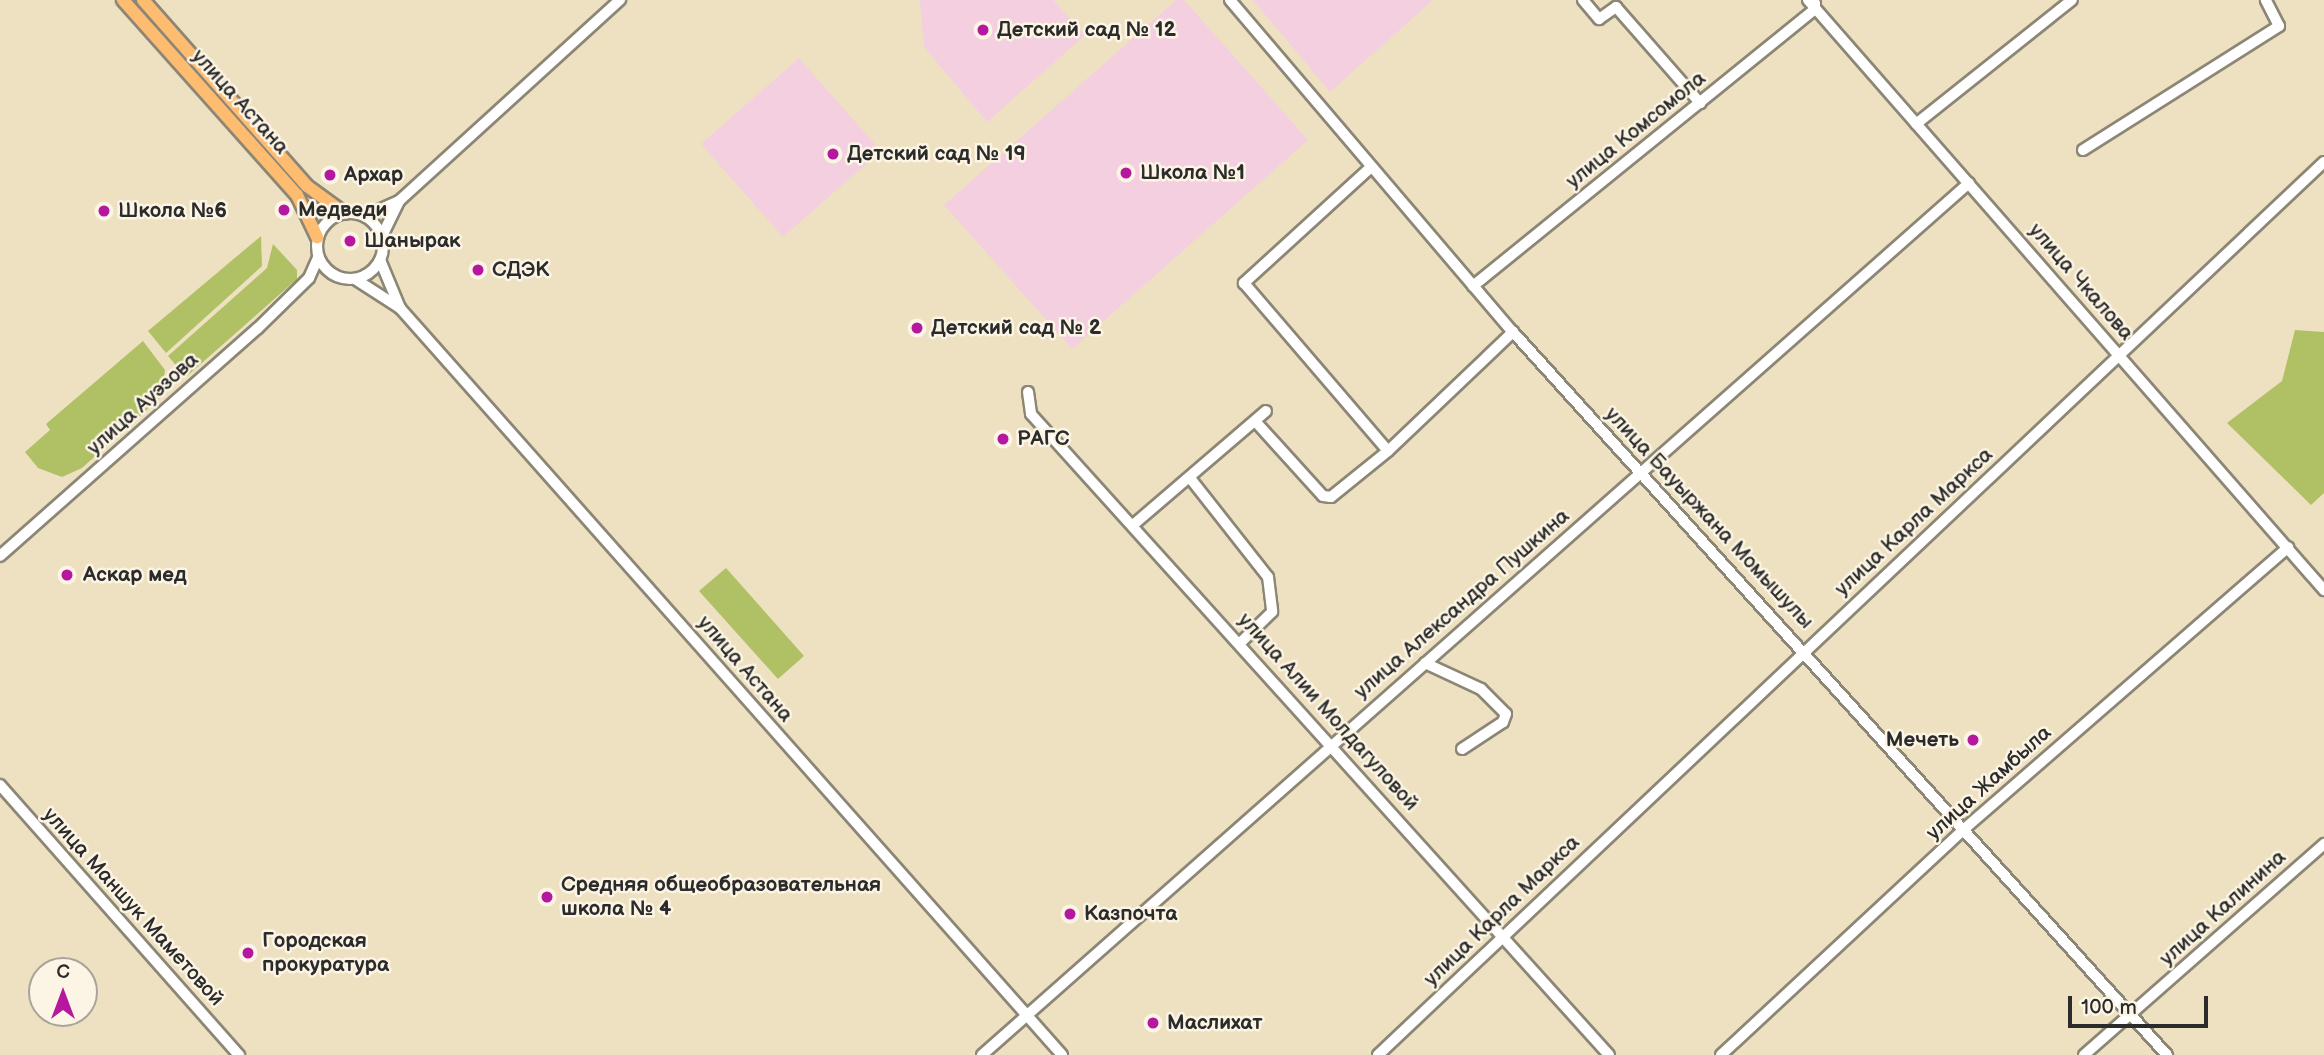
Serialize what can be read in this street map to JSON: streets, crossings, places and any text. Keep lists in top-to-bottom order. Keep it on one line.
{"streets":{"main road":["улица Астана"],"street":["улица Комсомола","улица Чкалова","улица Ауэзова","улица Бауыржана Момышулы","улица Карла Маркса","улица Александра Пушкина","улица Алии Молдагуловой","улица Жамбыла","улица Маншук Маметовой","улица Калинина"]},"crossings":[["улица Астана","улица Александра Пушкина"],["улица Комсомола","улица Чкалова"],["улица Комсомола","улица Бауыржана Момышулы"],["улица Чкалова","улица Карла Маркса"],["улица Чкалова","улица Александра Пушкина"],["улица Чкалова","улица Жамбыла"],["улица Бауыржана Момышулы","улица Карла Маркса"],["улица Бауыржана Момышулы","улица Александра Пушкина"],["улица Бауыржана Момышулы","улица Жамбыла"],["улица Бауыржана Момышулы","улица Калинина"],["улица Карла Маркса","улица Алии Молдагуловой"],["улица Александра Пушкина","улица Алии Молдагуловой"]],"places":["Детский сад № 12","Детский сад № 19","Школа №1","Архар","Медведи","Школа №6","Шанырак","СДЭК","Детский сад № 2","РАГС","Аскар мед","Мечеть","Средняя общеобразовательная школа № 4","Казпочта","Городская прокуратура","Маслихат"],"scale_bar":"100 m","north":"top"}
